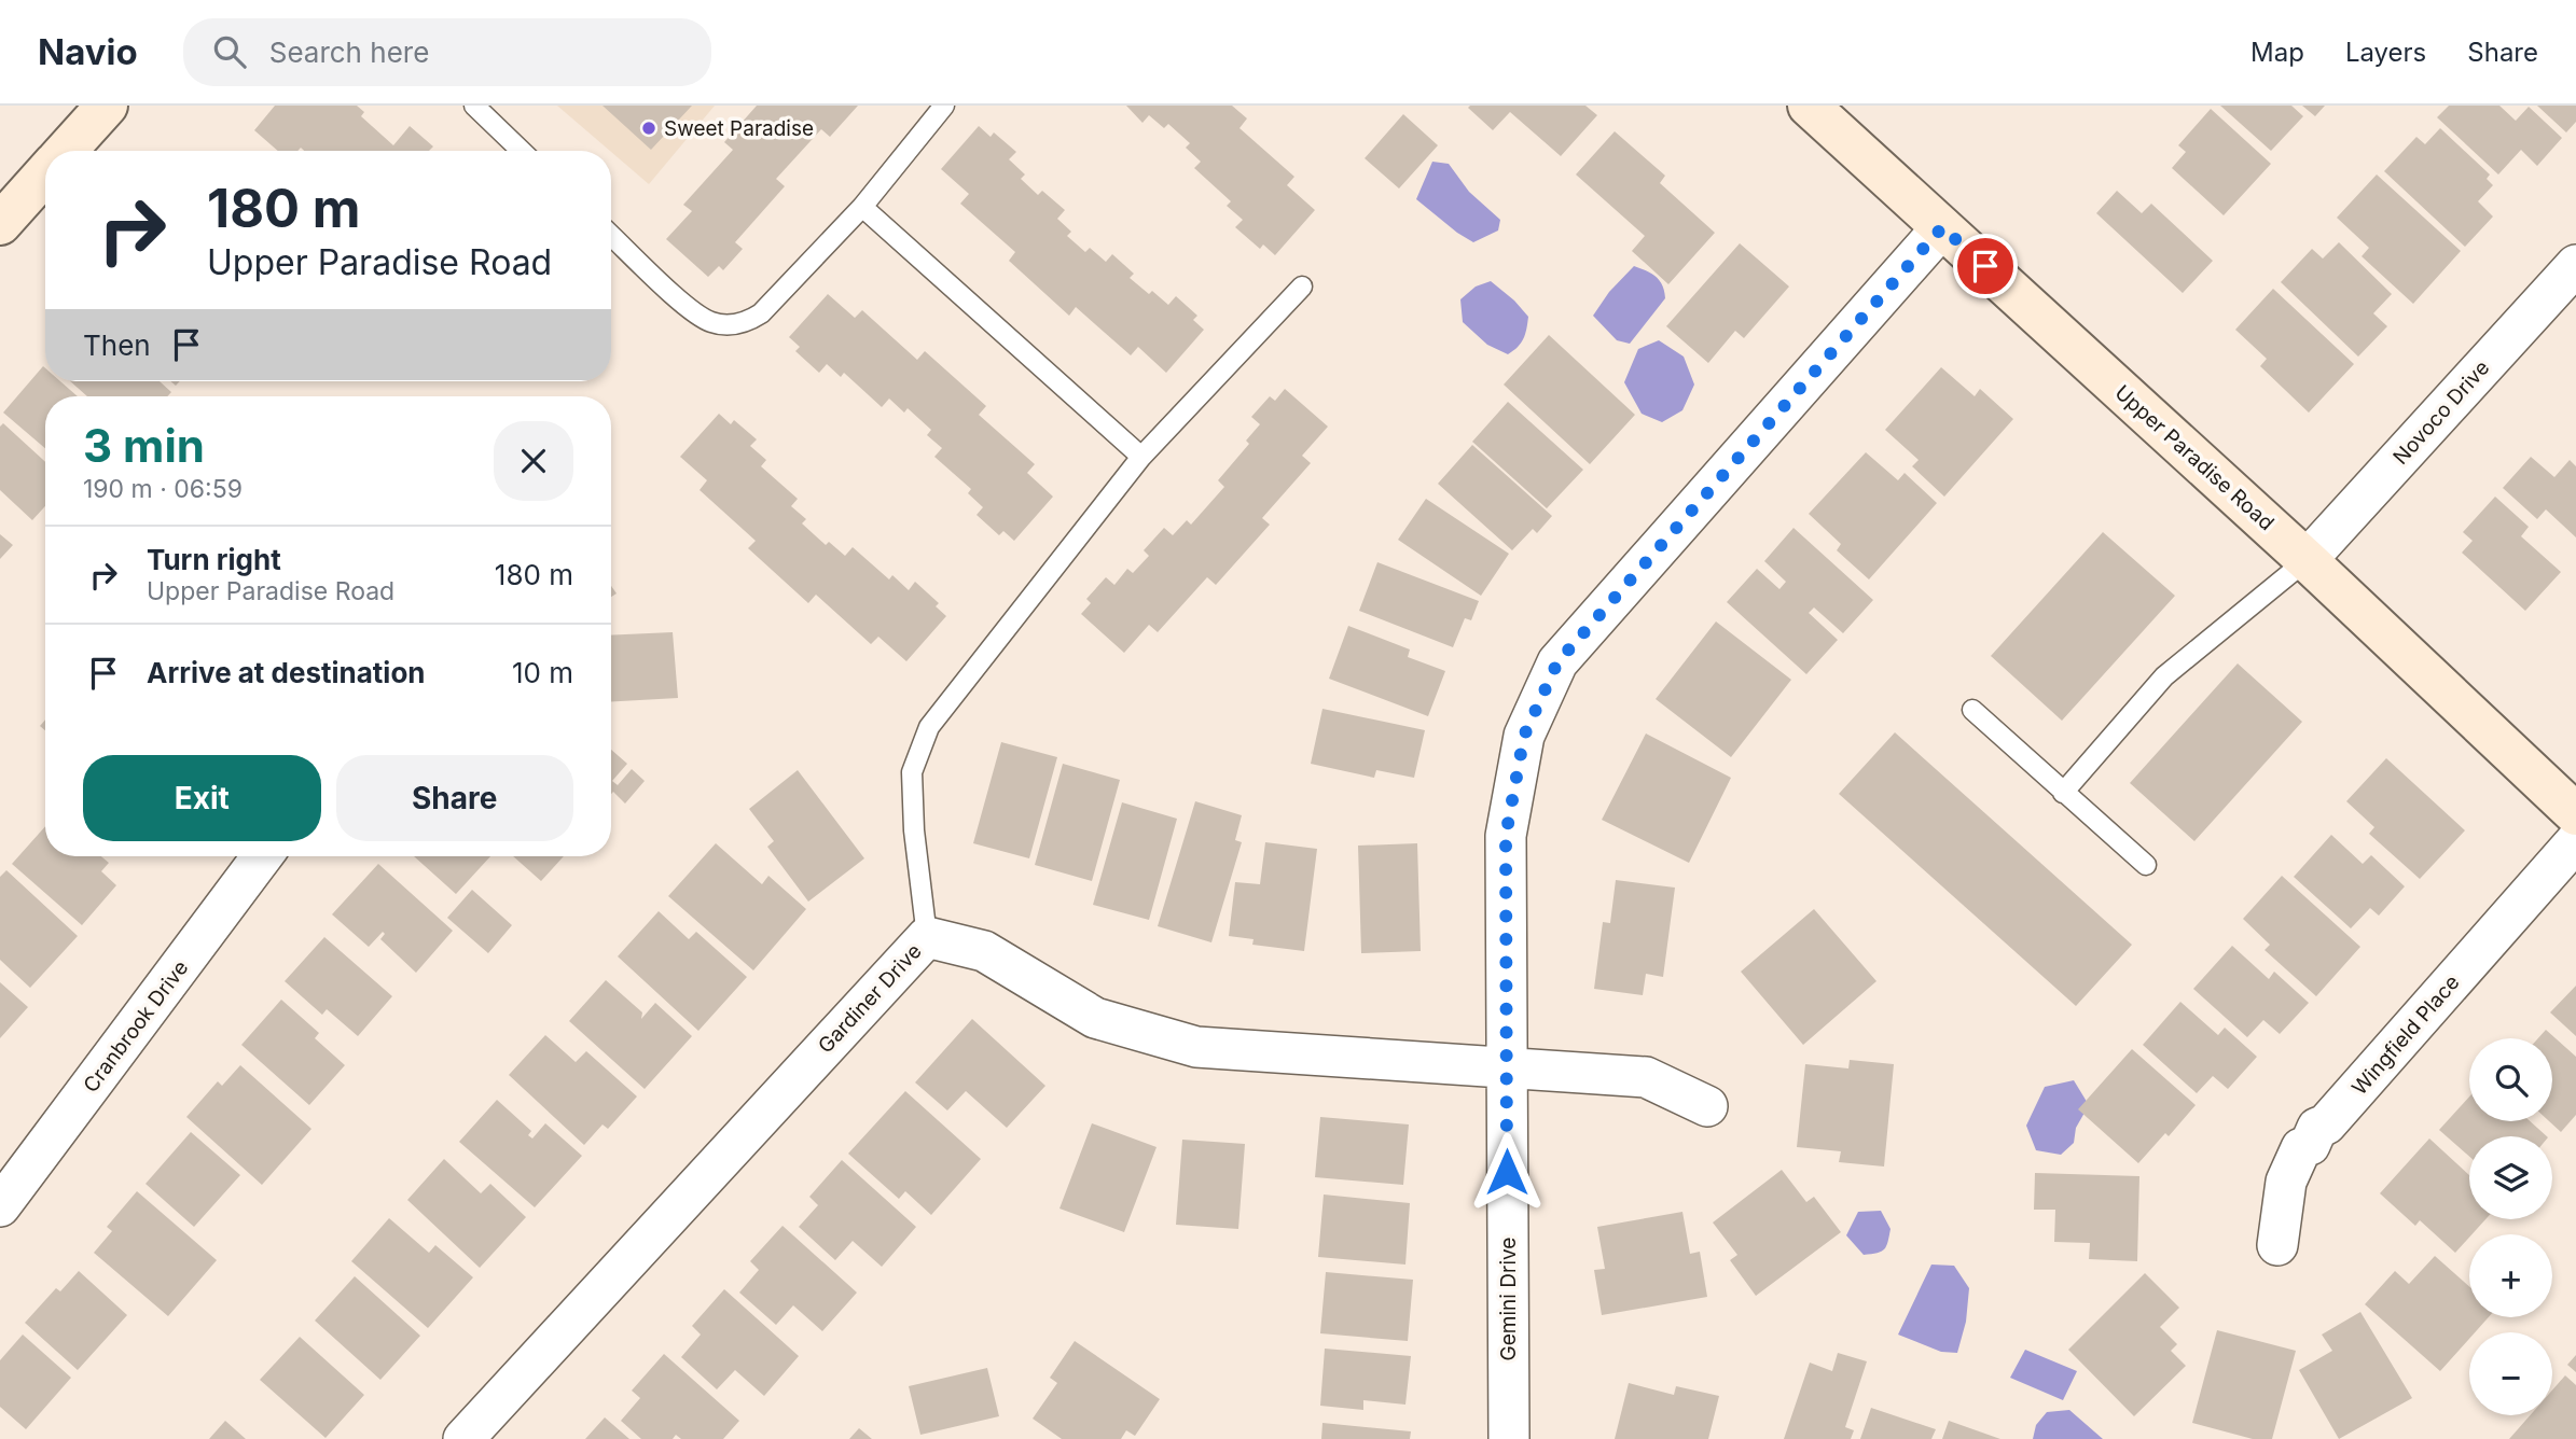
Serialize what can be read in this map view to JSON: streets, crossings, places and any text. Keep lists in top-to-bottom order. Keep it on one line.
{"streets":{"main road":["Upper Paradise Road"],"street":["Novoco Drive","Gardiner Drive","Cranbrook Drive","Wingfield Place","Gemini Drive"]},"crossings":[["Novoco Drive","Upper Paradise Road"],["Upper Paradise Road","Gemini Drive"],["Gardiner Drive","Gemini Drive"]],"places":["Sweet Paradise"],"page":{"header":"Navio","search":"Search here","nav":["Map","Layers","Share"],"turn":["180 m","Upper Paradise Road"],"then":"Then","heading":["3 min","190 m · 06:59"],"list":[{"name":"Turn right","note":"Upper Paradise Road","value":"180 m"},{"name":"Arrive at destination","value":"10 m"}],"buttons":["Exit","Share"],"map_buttons":["+","−"]}}
